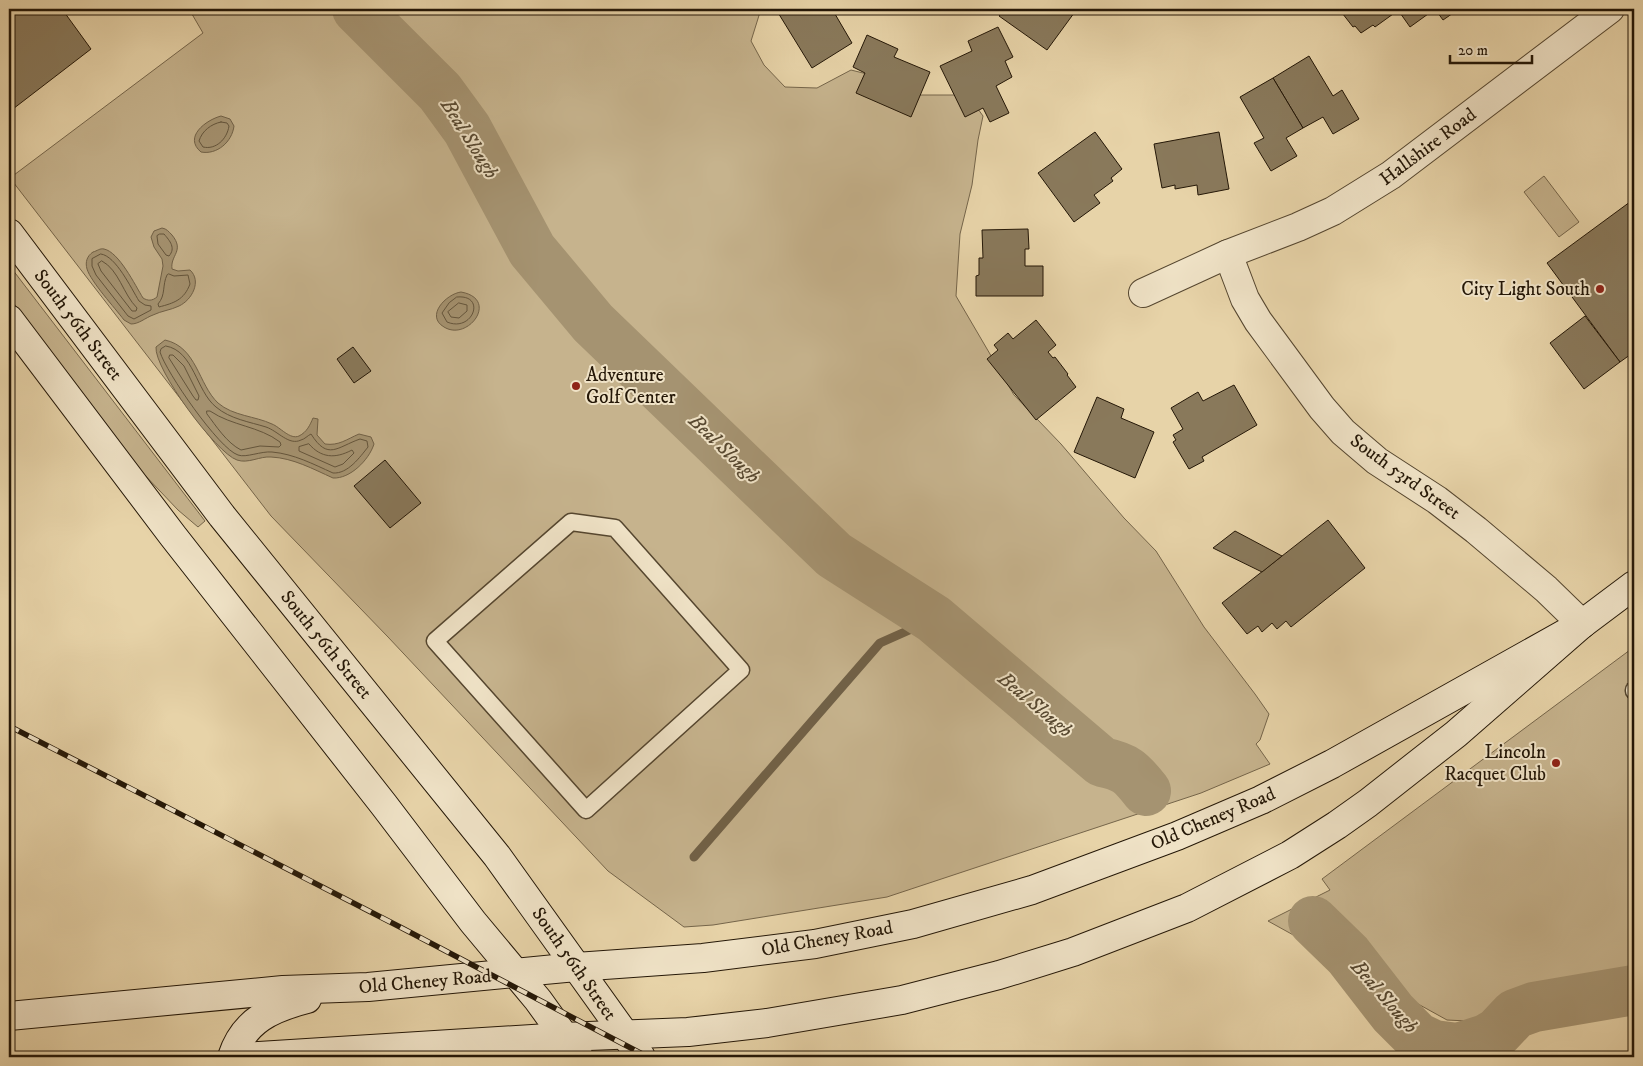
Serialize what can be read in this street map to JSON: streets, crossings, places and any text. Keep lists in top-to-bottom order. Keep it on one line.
{"streets":{"main road":["Hallshire Road","South 56th Street","South 53rd Street","Old Cheney Road"]},"crossings":[["Hallshire Road","South 53rd Street"],["South 56th Street","Old Cheney Road"],["South 53rd Street","Old Cheney Road"]],"water":["Beal Slough"],"places":["City Light South","Adventure Golf Center","Lincoln Racquet Club"],"scale_bar":"20 m"}
